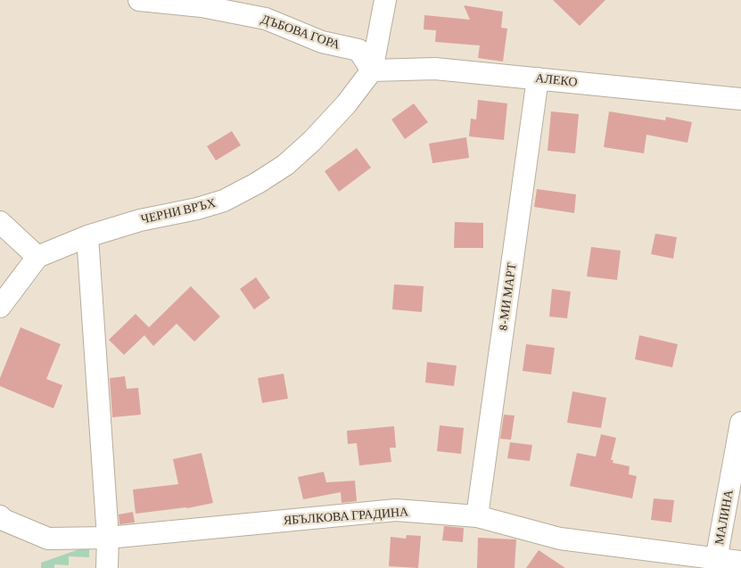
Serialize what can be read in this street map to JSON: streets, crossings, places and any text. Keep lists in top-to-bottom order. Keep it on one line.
{"streets":{"street":["ДЪБОВА ГОРА","АЛЕКО","ЧЕРНИ ВРЪХ","8-МИ МАРТ","ЯБЪЛКОВА ГРАДИНА","МАЛИНА"]},"crossings":[["ДЪБОВА ГОРА","АЛЕКО"],["ДЪБОВА ГОРА","ЧЕРНИ ВРЪХ"],["АЛЕКО","ЧЕРНИ ВРЪХ"],["АЛЕКО","8-МИ МАРТ"],["8-МИ МАРТ","ЯБЪЛКОВА ГРАДИНА"],["ЯБЪЛКОВА ГРАДИНА","МАЛИНА"]]}
